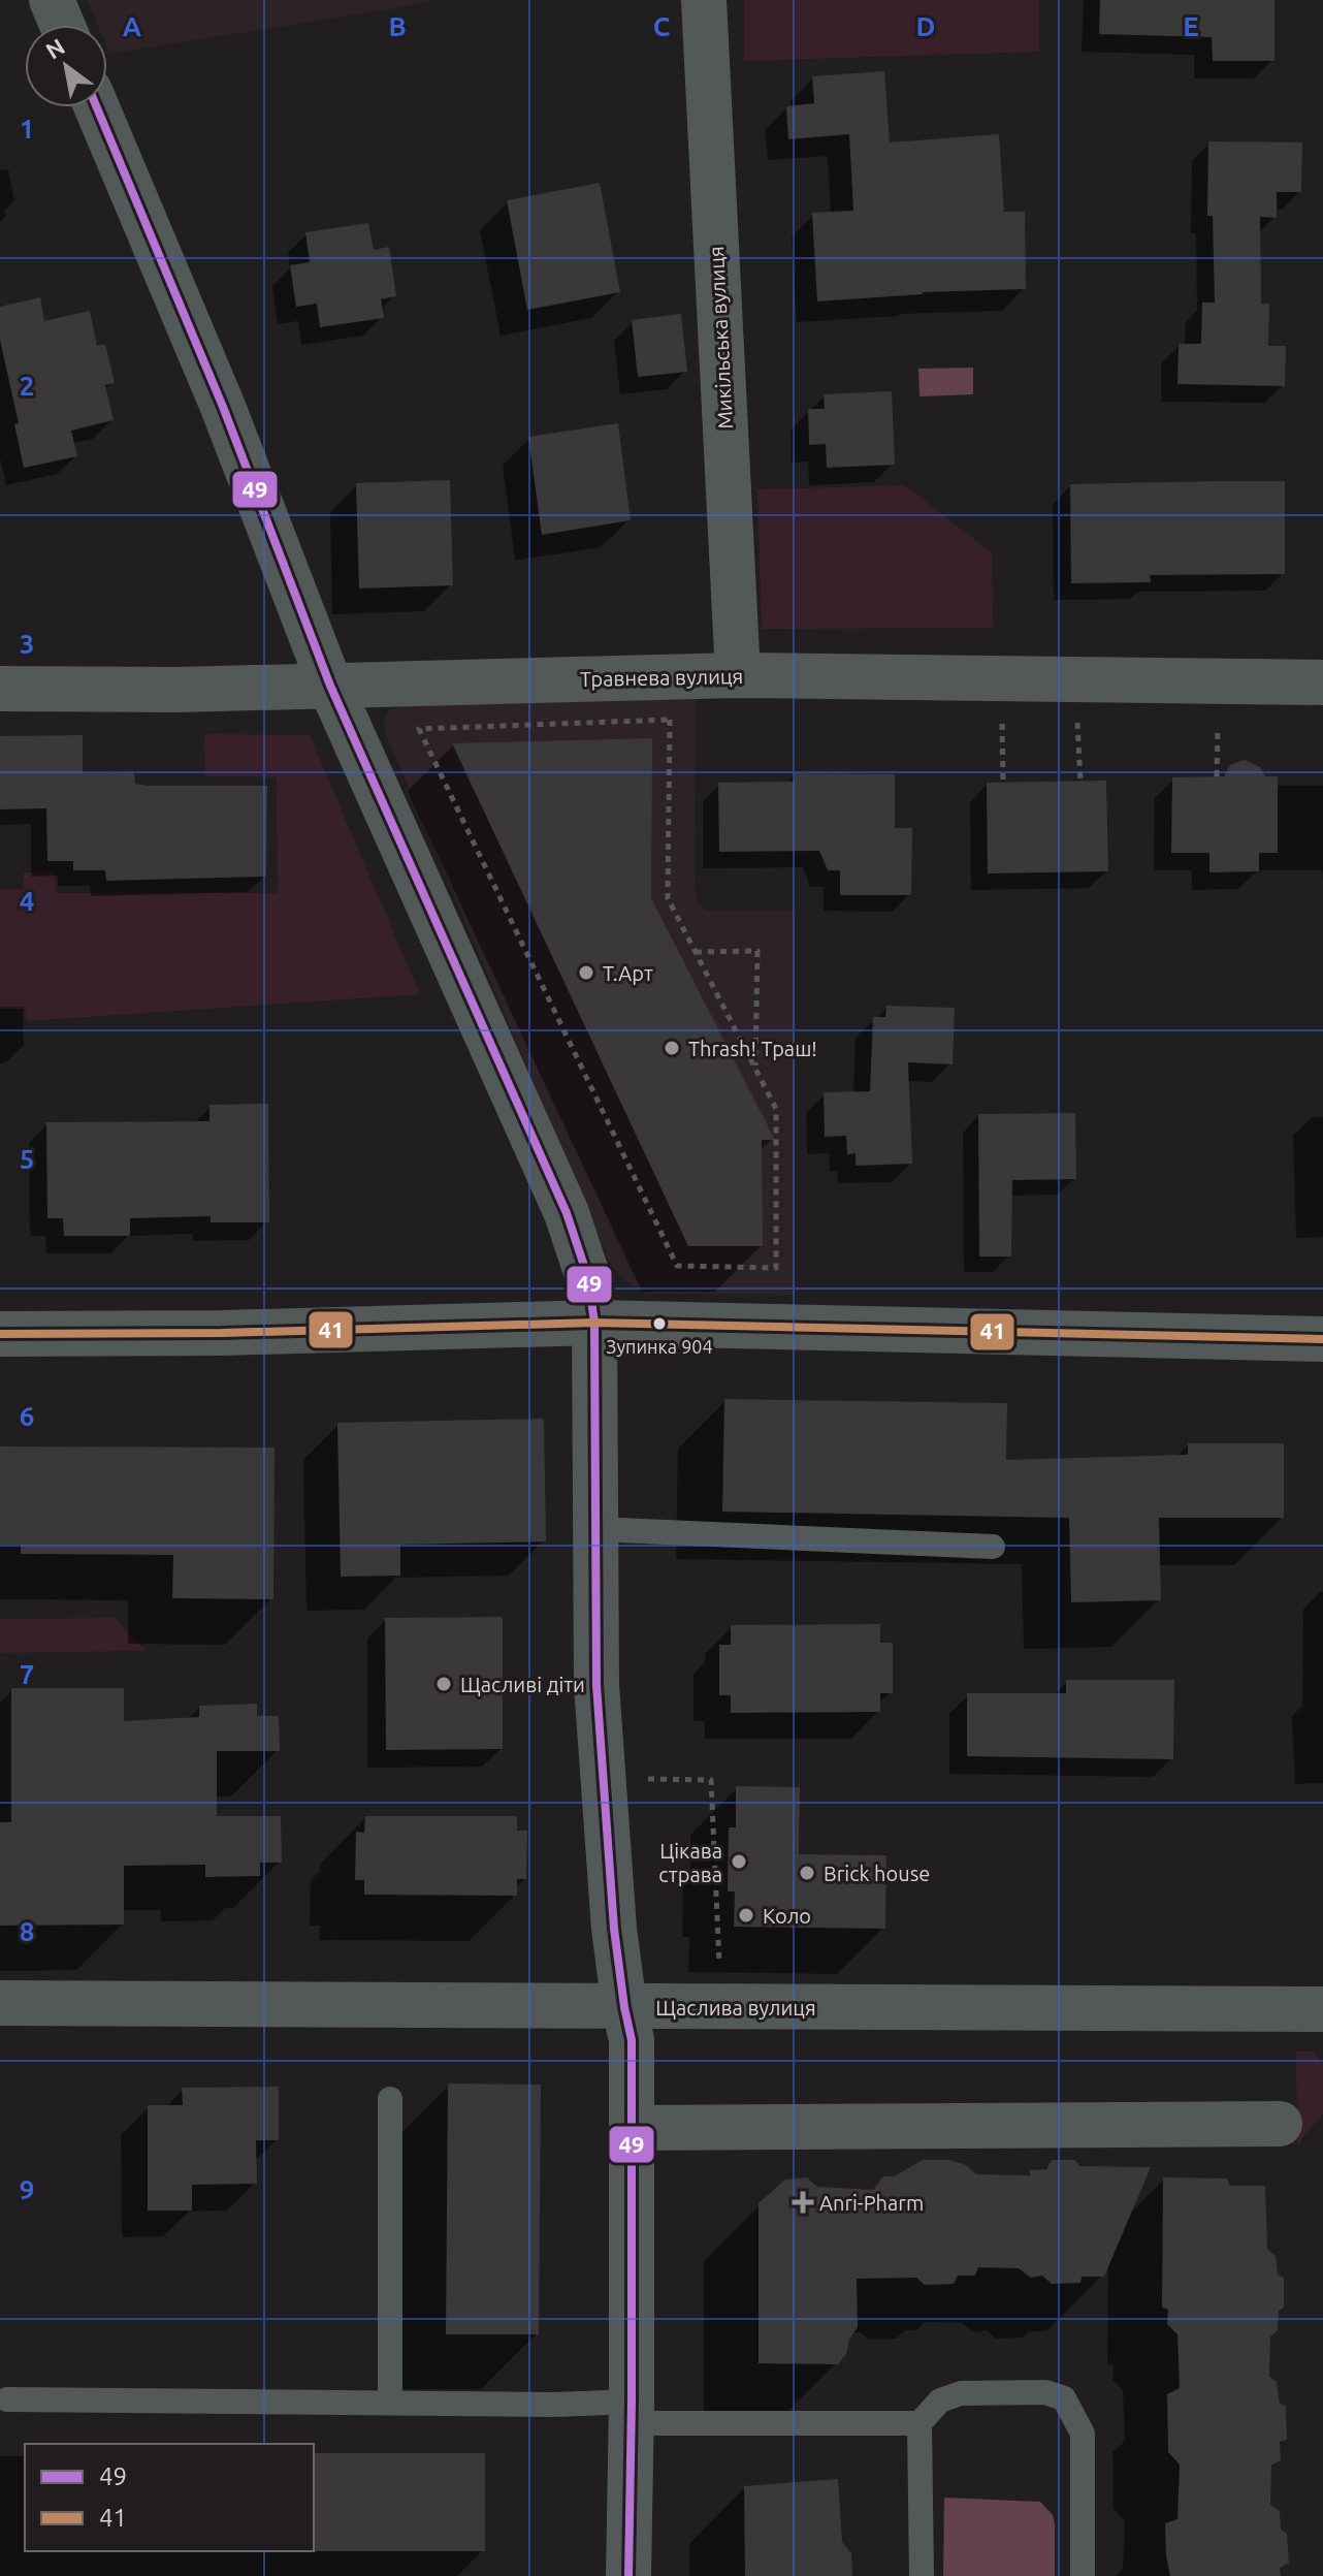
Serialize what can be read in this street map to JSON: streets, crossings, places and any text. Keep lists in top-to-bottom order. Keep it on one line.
{"streets":{"street":["Микільська вулиця","Травнева вулиця","Щаслива вулиця"]},"crossings":[["Микільська вулиця","Травнева вулиця"]],"places":{"other":["Т.Арт","Thrash! Траш!","Зупинка 904","Щасливі діти","Цікава страва","Brick house","Коло"],"health":["Anri-Pharm"]},"lines":["transit line 49","transit line 41"],"legend":["49","41"],"north":"top left","grid":{"columns":["A","B","C","D","E"],"rows":["1","2","3","4","5","6","7","8","9"]}}
